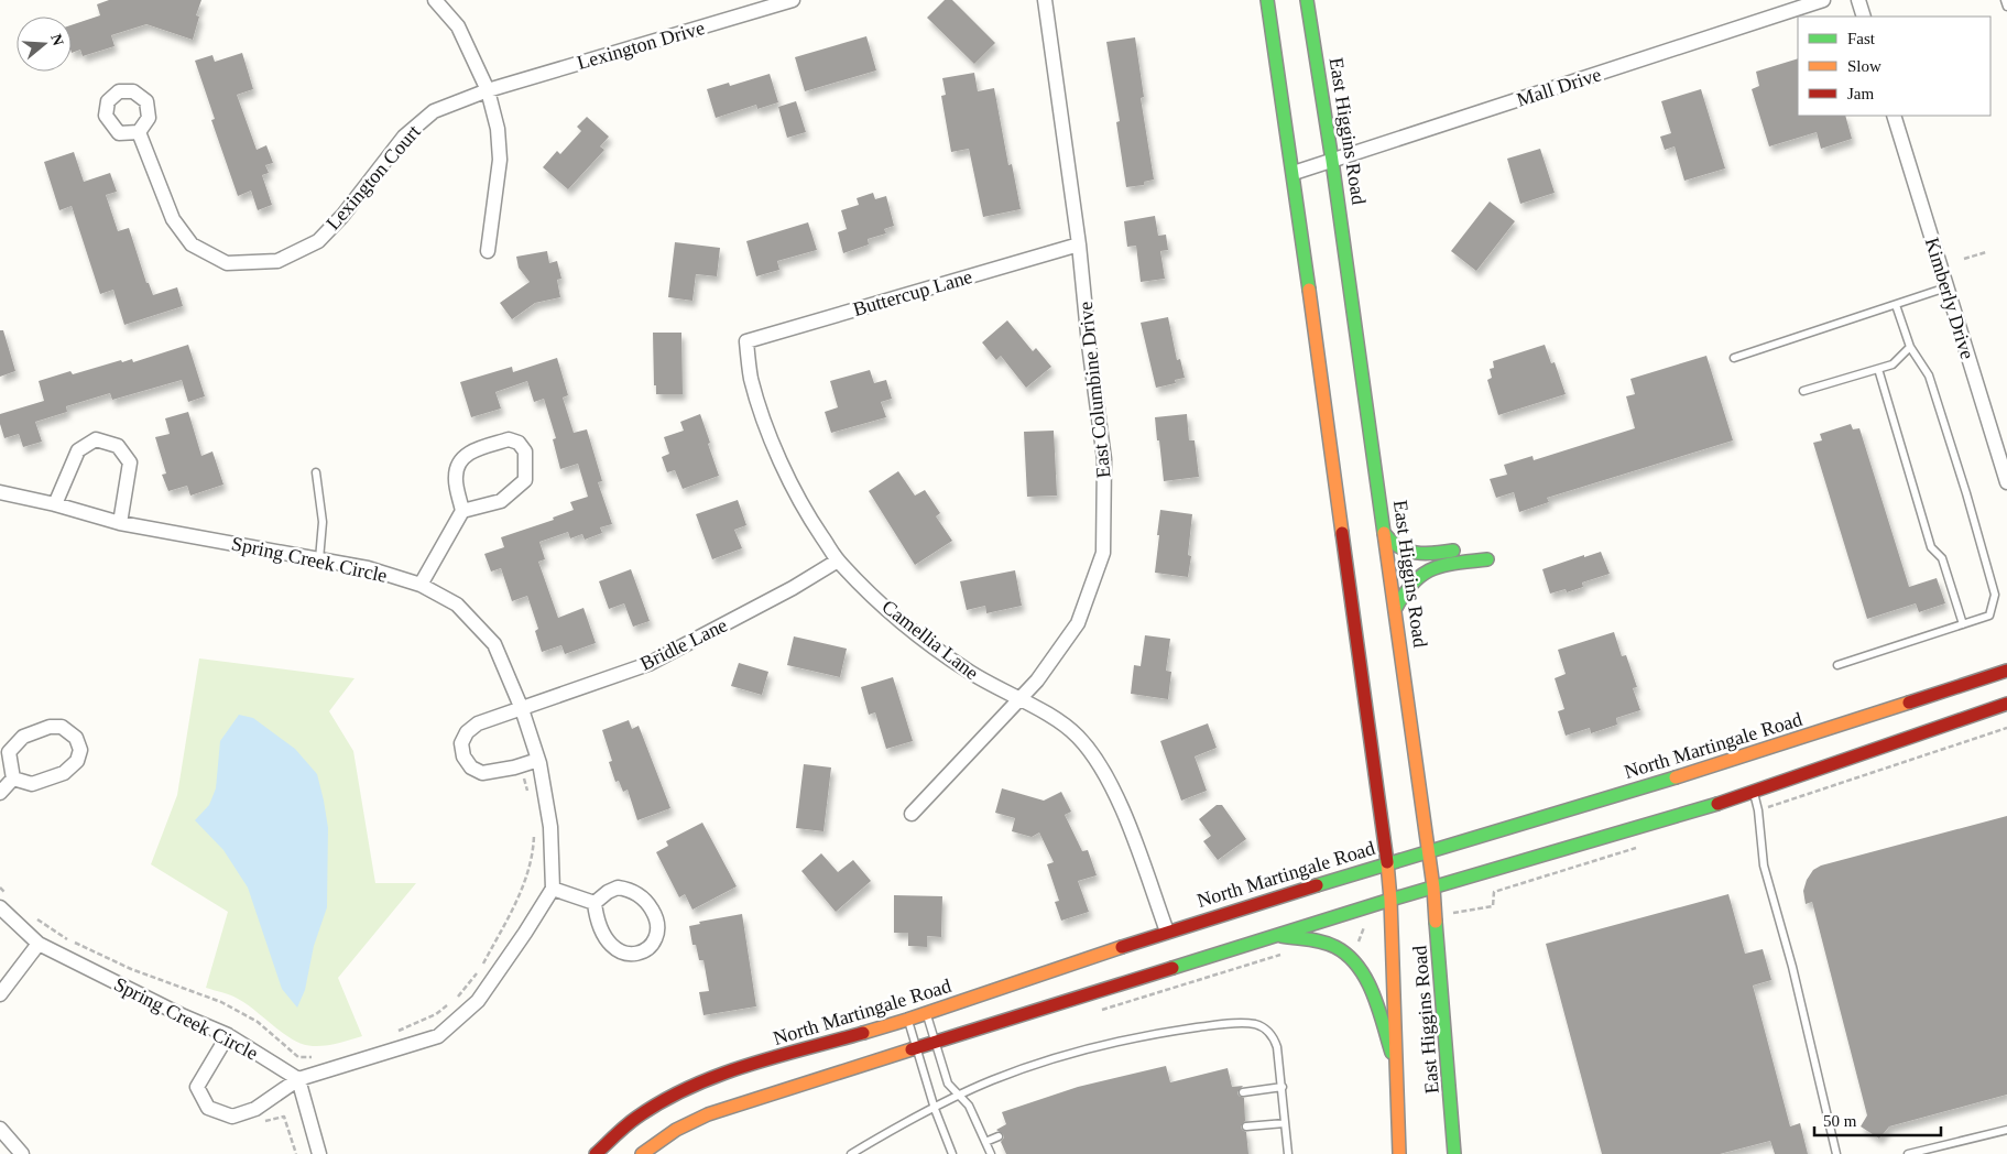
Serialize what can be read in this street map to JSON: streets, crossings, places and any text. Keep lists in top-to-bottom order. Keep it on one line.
{"streets":{"street":["Lexington Drive","Mall Drive","East Higgins Road","Lexington Court","Buttercup Lane","Kimberly Drive","East Columbine Drive","Spring Creek Circle","Camellia Lane","Bridle Lane","North Martingale Road"]},"crossings":[["Lexington Drive","Lexington Court"],["Mall Drive","East Higgins Road"],["East Higgins Road","North Martingale Road"],["Buttercup Lane","East Columbine Drive"],["Buttercup Lane","Camellia Lane"],["East Columbine Drive","Camellia Lane"],["Spring Creek Circle","Bridle Lane"],["Camellia Lane","Bridle Lane"],["Camellia Lane","North Martingale Road"]],"legend":["Fast","Slow","Jam"],"scale_bar":"50 m","north":"right"}
